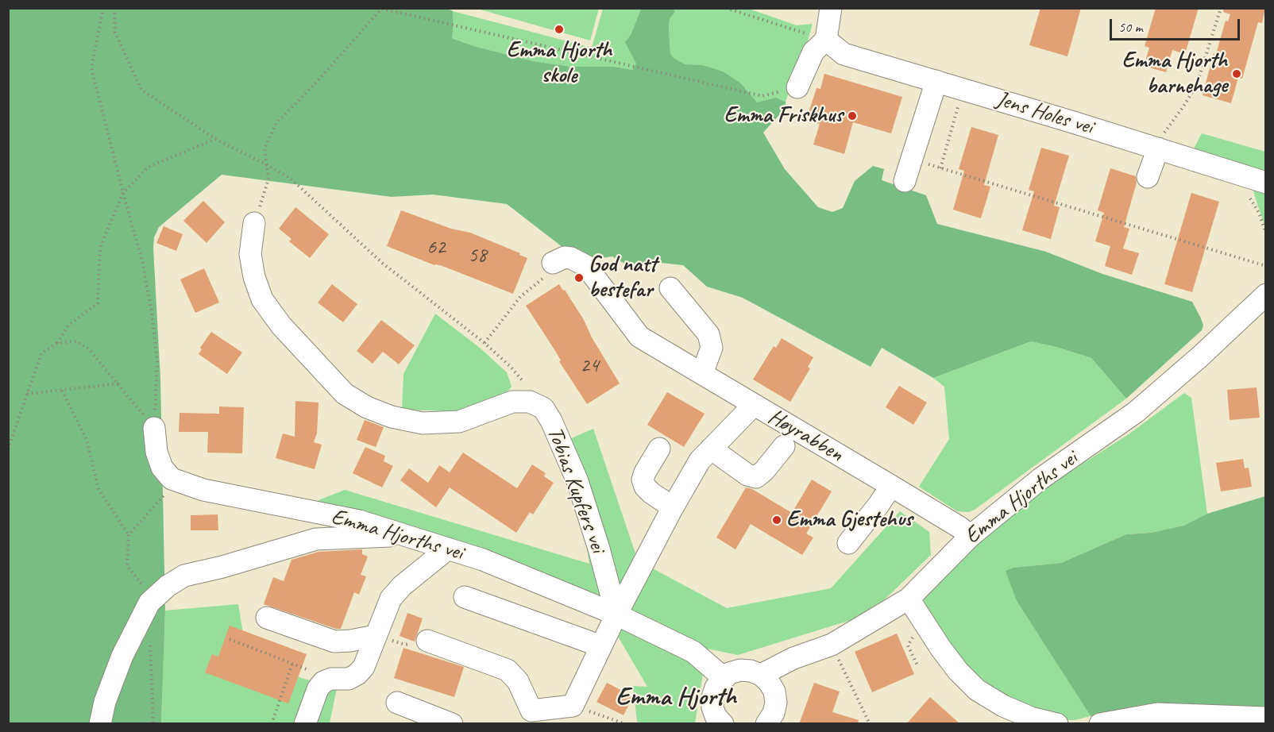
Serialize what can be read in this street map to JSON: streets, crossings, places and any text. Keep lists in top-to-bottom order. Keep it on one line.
{"streets":{"street":["Jens Holes vei","Høyrabben","Tobias Kupfers vei","Emma Hjorths vei"]},"crossings":[["Høyrabben","Emma Hjorths vei"],["Tobias Kupfers vei","Emma Hjorths vei"]],"districts":["Emma Hjorth"],"places":["Emma Hjorth skole","Emma Hjorth barnehage","Emma Friskhus","God natt bestefar","Emma Gjestehus"],"house_numbers":["62","58","24"],"scale_bar":"50 m"}
